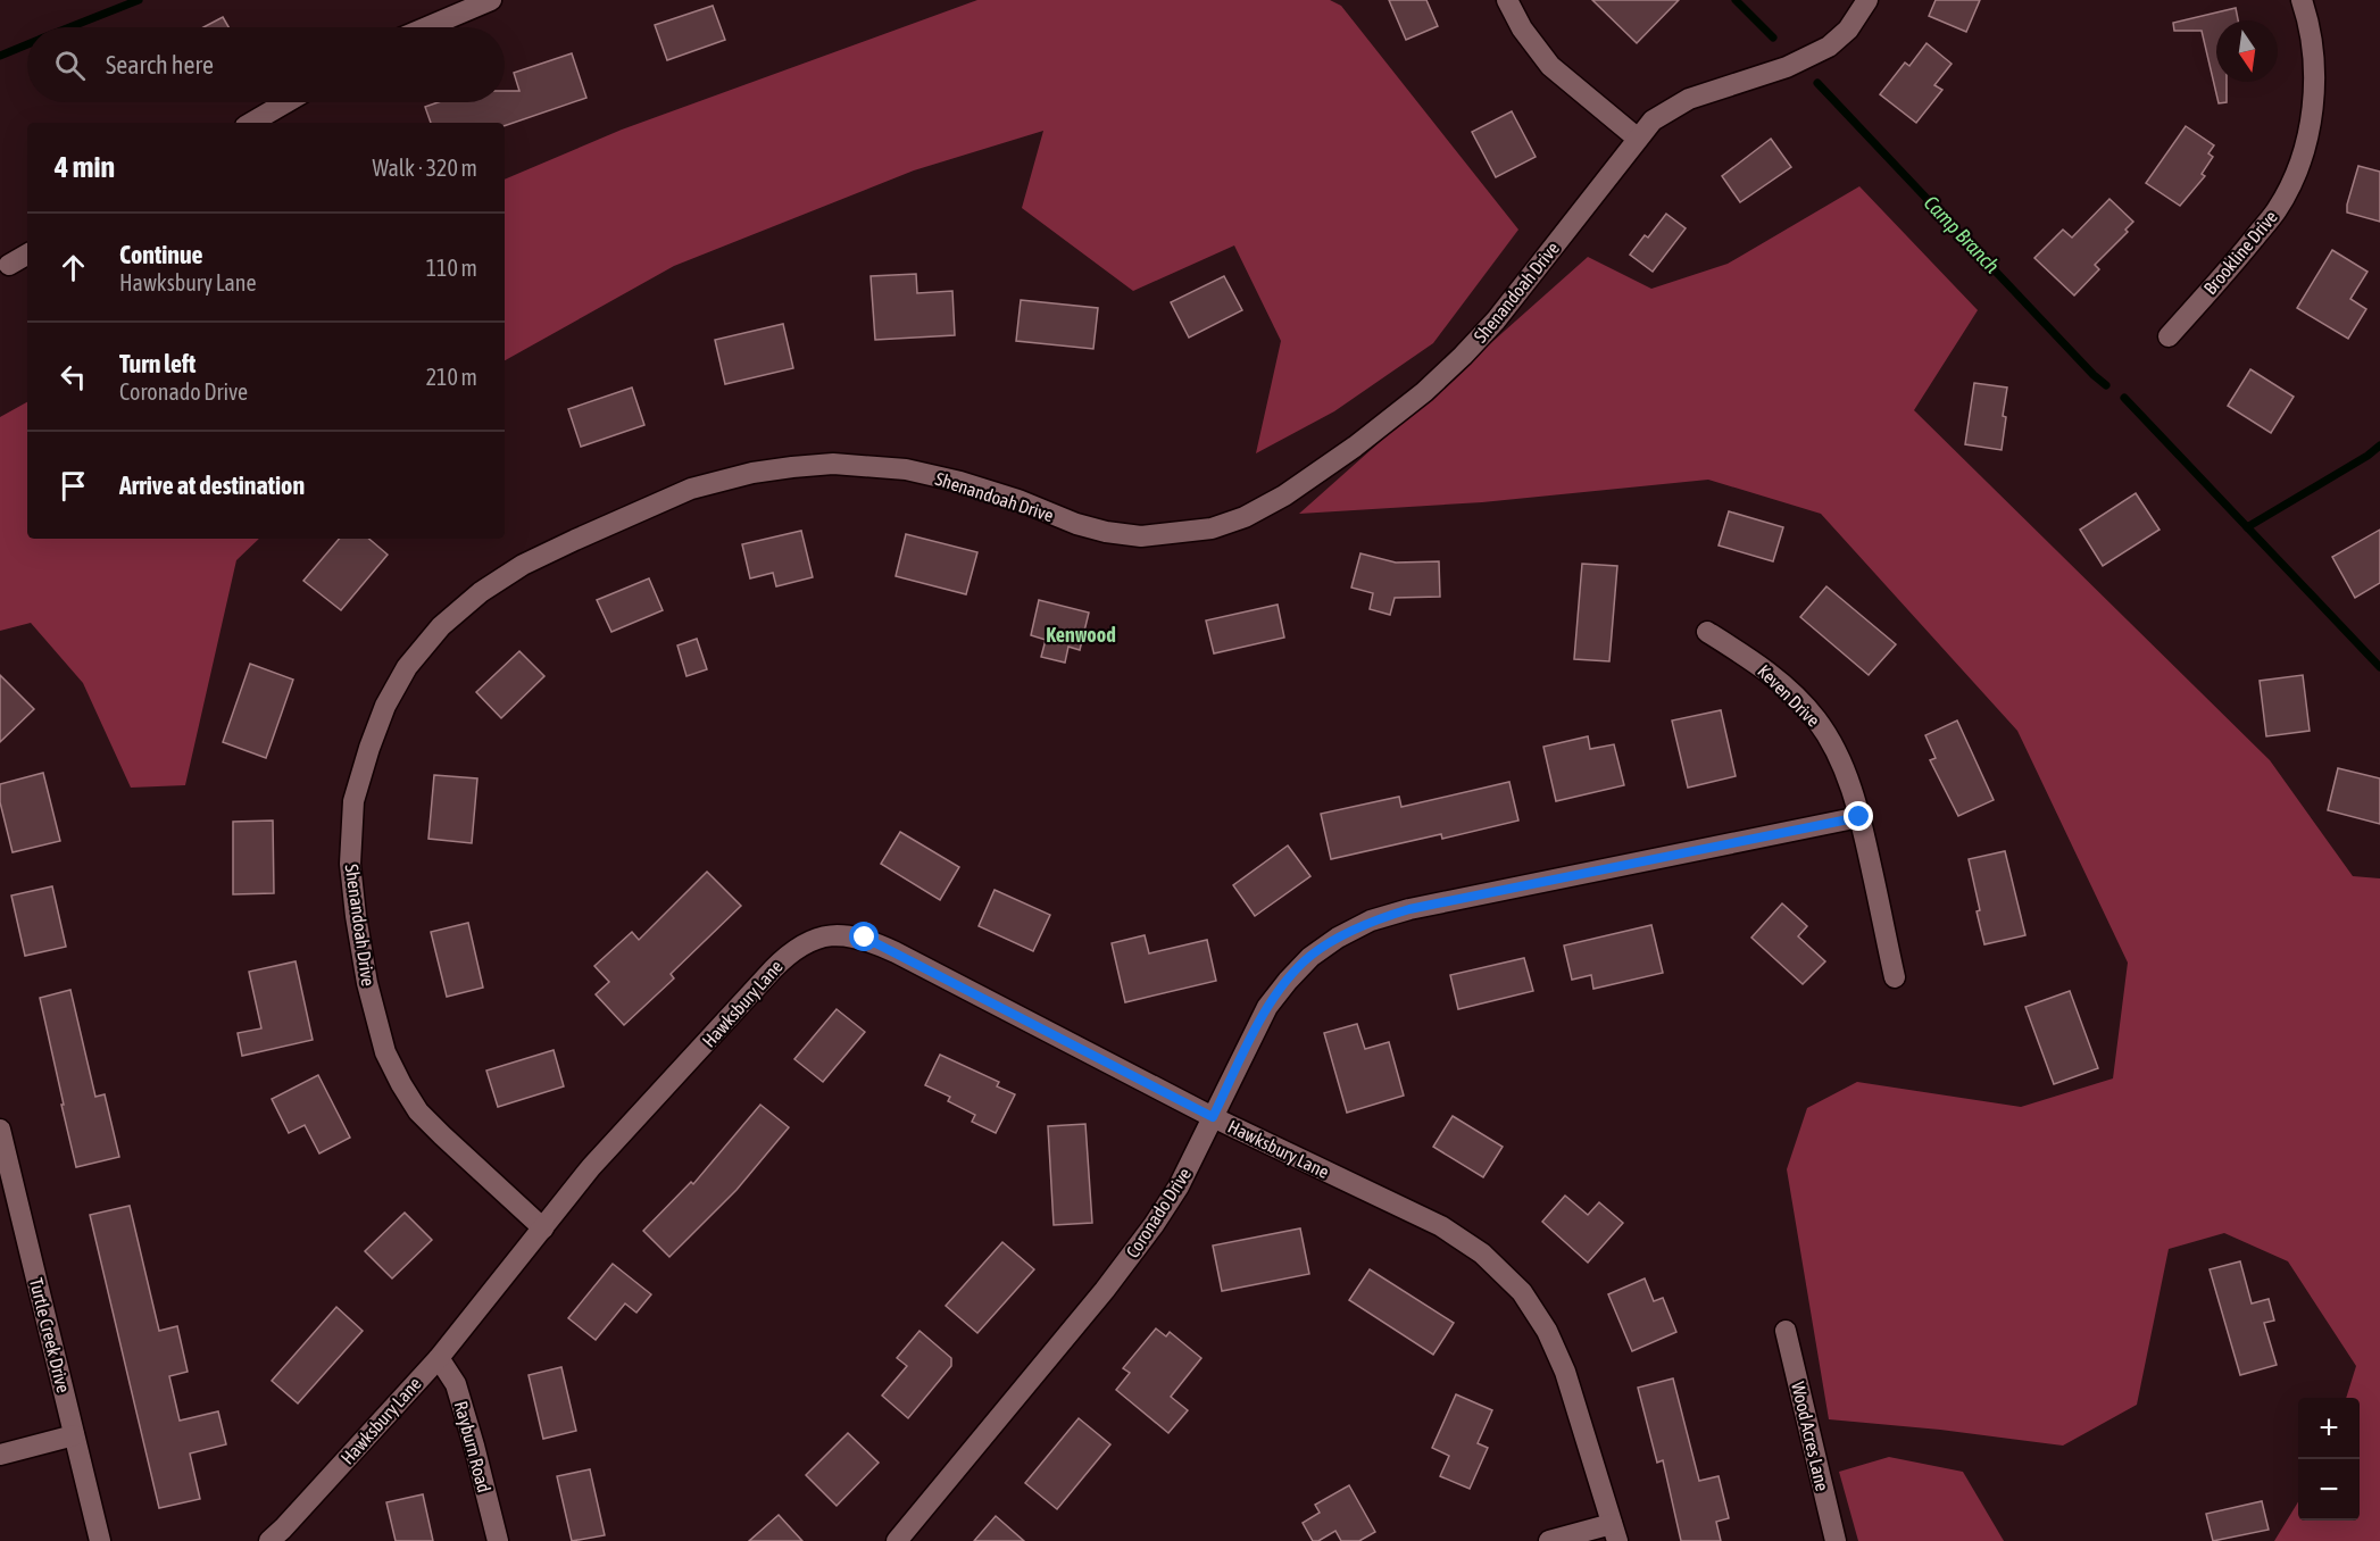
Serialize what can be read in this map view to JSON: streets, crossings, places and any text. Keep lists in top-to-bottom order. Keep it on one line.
{"streets":{"street":["Brookline Drive","Shenandoah Drive","Keven Drive","Hawksbury Lane","Coronado Drive","Turtle Creek Drive","Wood Acres Lane","Rayburn Road"]},"crossings":[["Shenandoah Drive","Hawksbury Lane"],["Keven Drive","Coronado Drive"],["Hawksbury Lane","Coronado Drive"],["Hawksbury Lane","Rayburn Road"]],"districts":["Kenwood"],"water":["Camp Branch"],"north":"bottom","page":{"search":"Search here","heading":["4 min","Walk · 320 m"],"list":[["Continue","Hawksbury Lane","110 m"],["Turn left","Coronado Drive","210 m"],"Arrive at destination"],"map_buttons":["+","−"]}}
